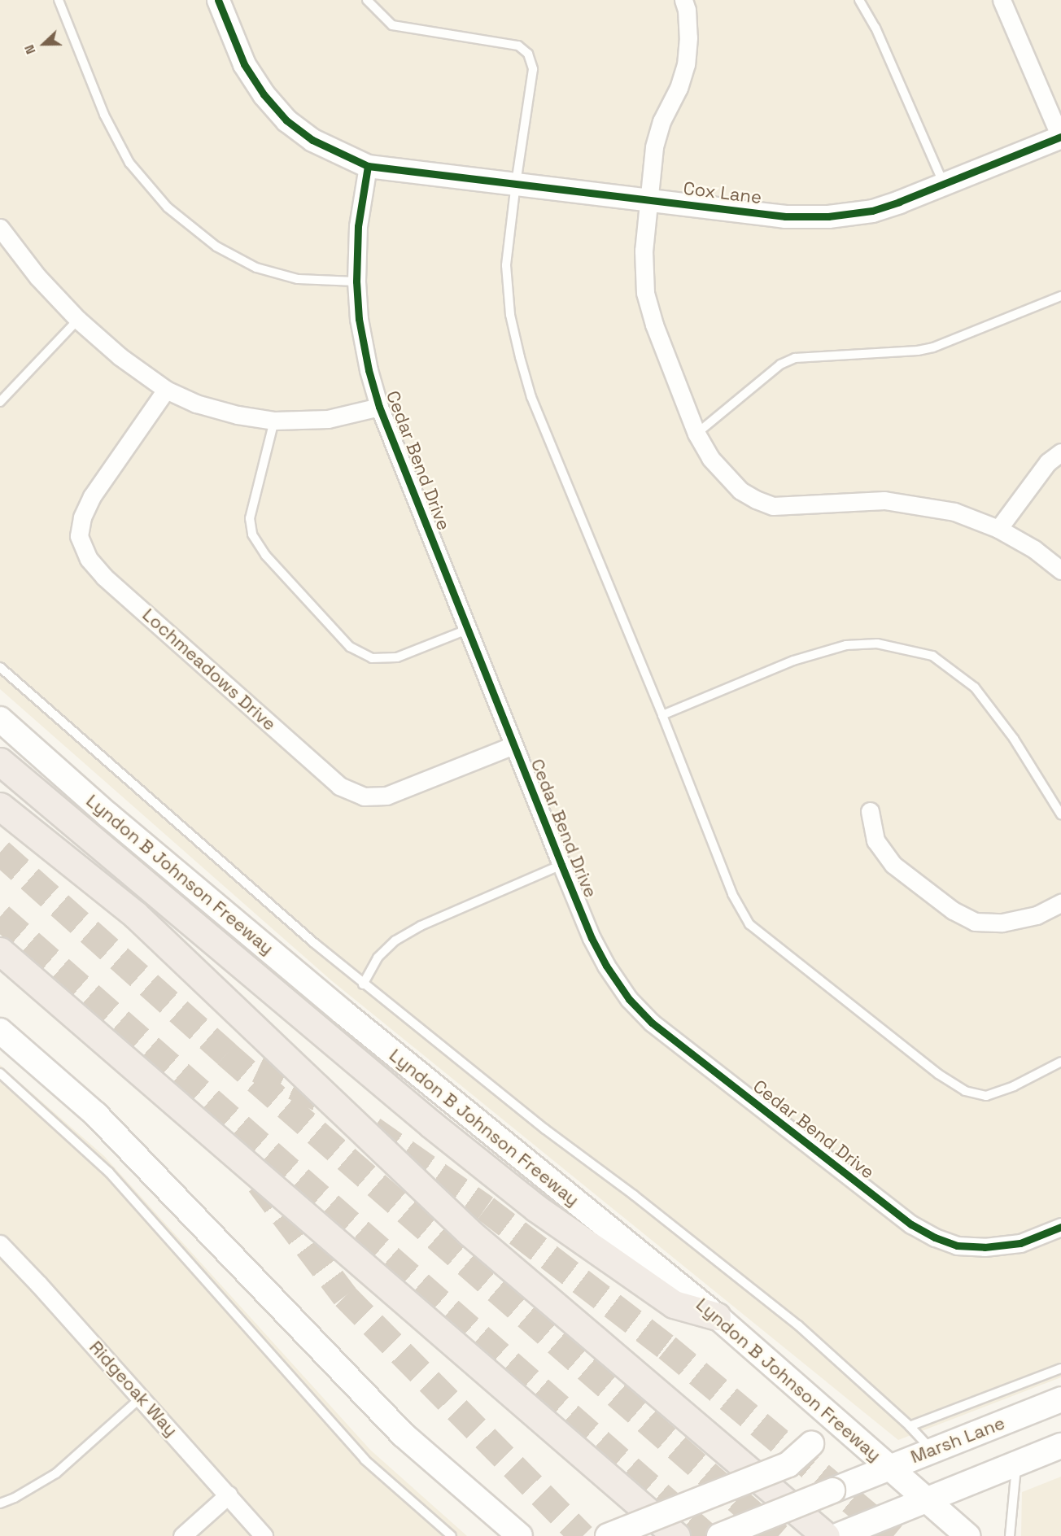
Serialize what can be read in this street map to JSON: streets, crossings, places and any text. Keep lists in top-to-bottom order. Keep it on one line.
{"streets":{"main road":["Lyndon B Johnson Freeway","Marsh Lane"],"street":["Cox Lane","Cedar Bend Drive","Lochmeadows Drive","Ridgeoak Way"]},"crossings":[["Cox Lane","Cedar Bend Drive"],["Cedar Bend Drive","Lochmeadows Drive"],["Lyndon B Johnson Freeway","Marsh Lane"]],"north":"left"}
